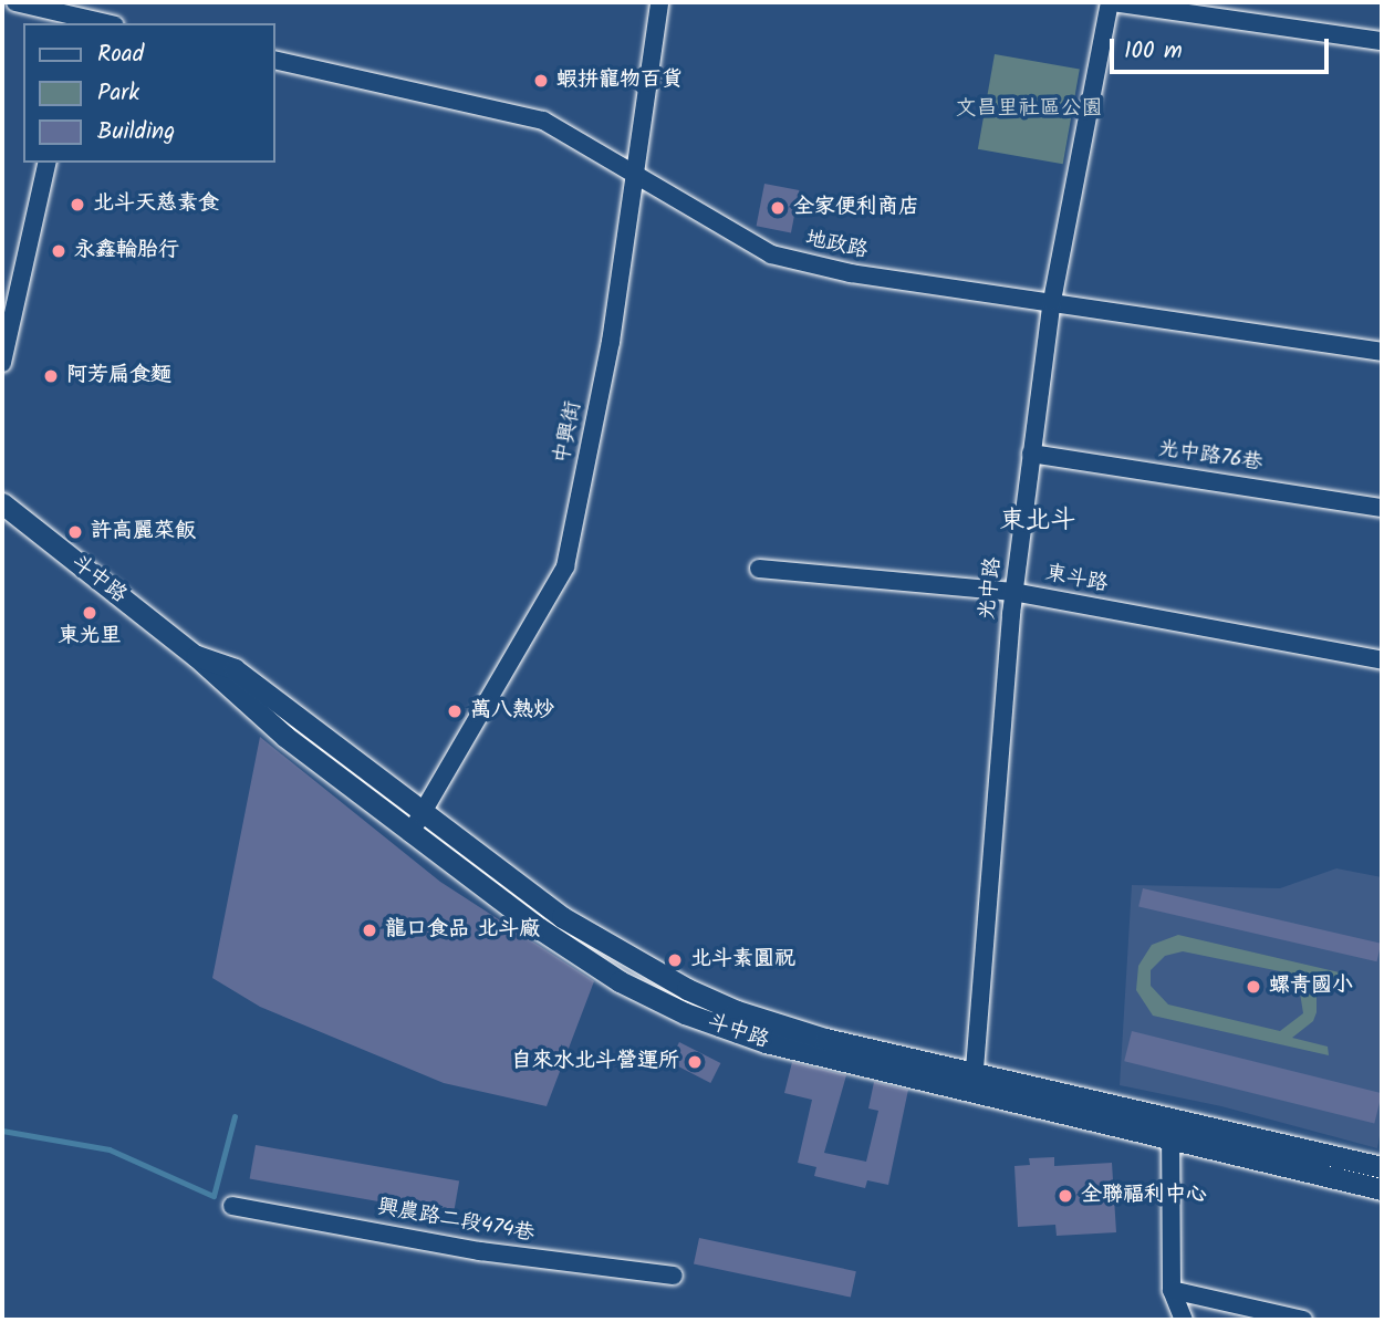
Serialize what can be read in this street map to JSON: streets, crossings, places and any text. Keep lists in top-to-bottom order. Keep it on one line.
{"streets":{"main road":["斗中路"],"street":["地政路","中興街","光中路76巷","東斗路","光中路","興農路二段474巷"]},"crossings":[["地政路","中興街"],["地政路","光中路"],["中興街","斗中路"],["光中路76巷","光中路"],["斗中路","光中路"],["東斗路","光中路"]],"districts":["東北斗"],"parks":["文昌里社區公園"],"places":["蝦拼寵物百貨","北斗天慈素食","全家便利商店","永鑫輪胎行","阿芳扁食麵","許高麗菜飯","東光里","萬八熱炒","龍口食品 北斗廠","北斗素圓祝","螺青國小","自來水北斗營運所","全聯福利中心"],"legend":["Road","Park","Building"],"scale_bar":"100 m"}
